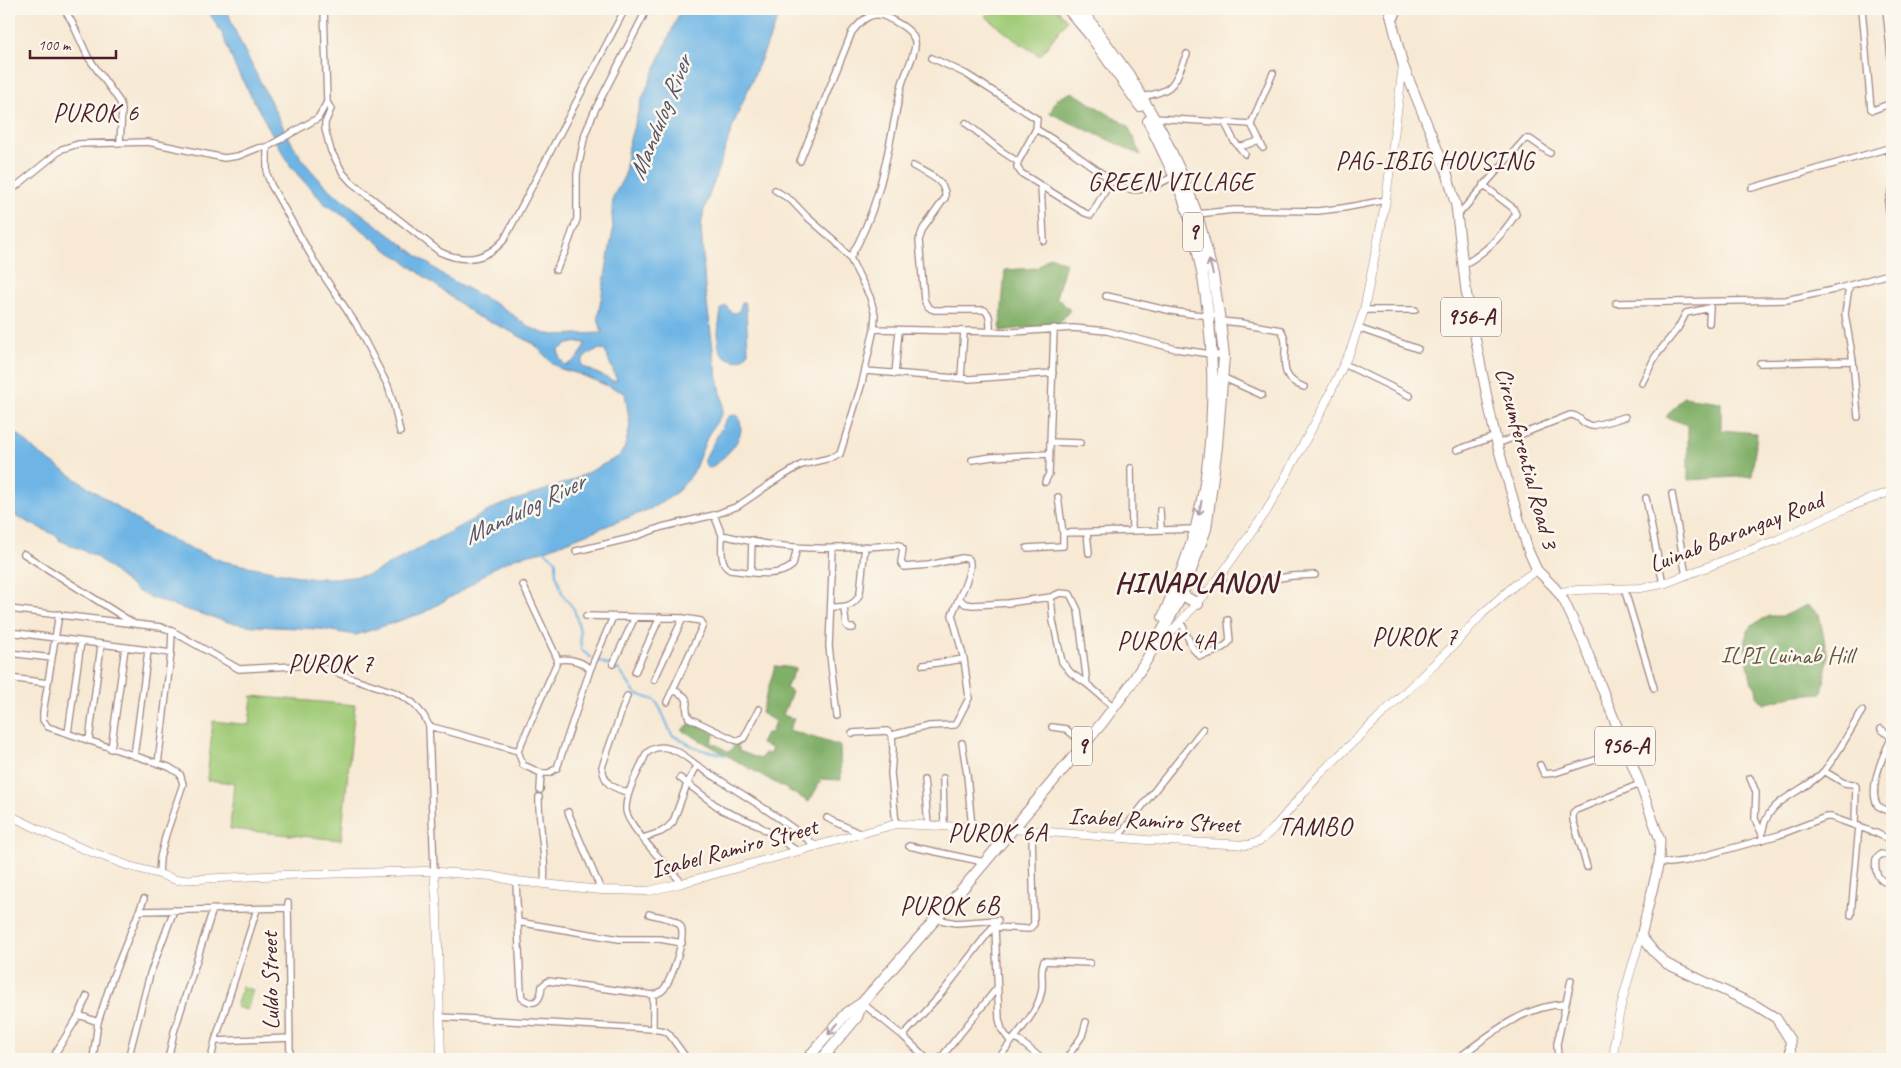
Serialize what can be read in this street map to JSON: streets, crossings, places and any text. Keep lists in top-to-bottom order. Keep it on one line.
{"streets":{"highway":["9"],"main road":["956-A","Circumferential Road 3"],"street":["Luinab Barangay Road","Isabel Ramiro Street","Luldo Street"]},"crossings":[["9","956-A"],["9","Isabel Ramiro Street"],["956-A","Circumferential Road 3"],["Circumferential Road 3","Luinab Barangay Road"],["Circumferential Road 3","Isabel Ramiro Street"]],"districts":["PUROK 6","PAG-IBIG HOUSING","GREEN VILLAGE","HINAPLANON","PUROK 7","PUROK 4A","PUROK 7","TAMBO","PUROK 6A","PUROK 6B"],"water":["Mandulog River"],"parks":["ILPI Luinab Hill"],"scale_bar":"100 m"}
